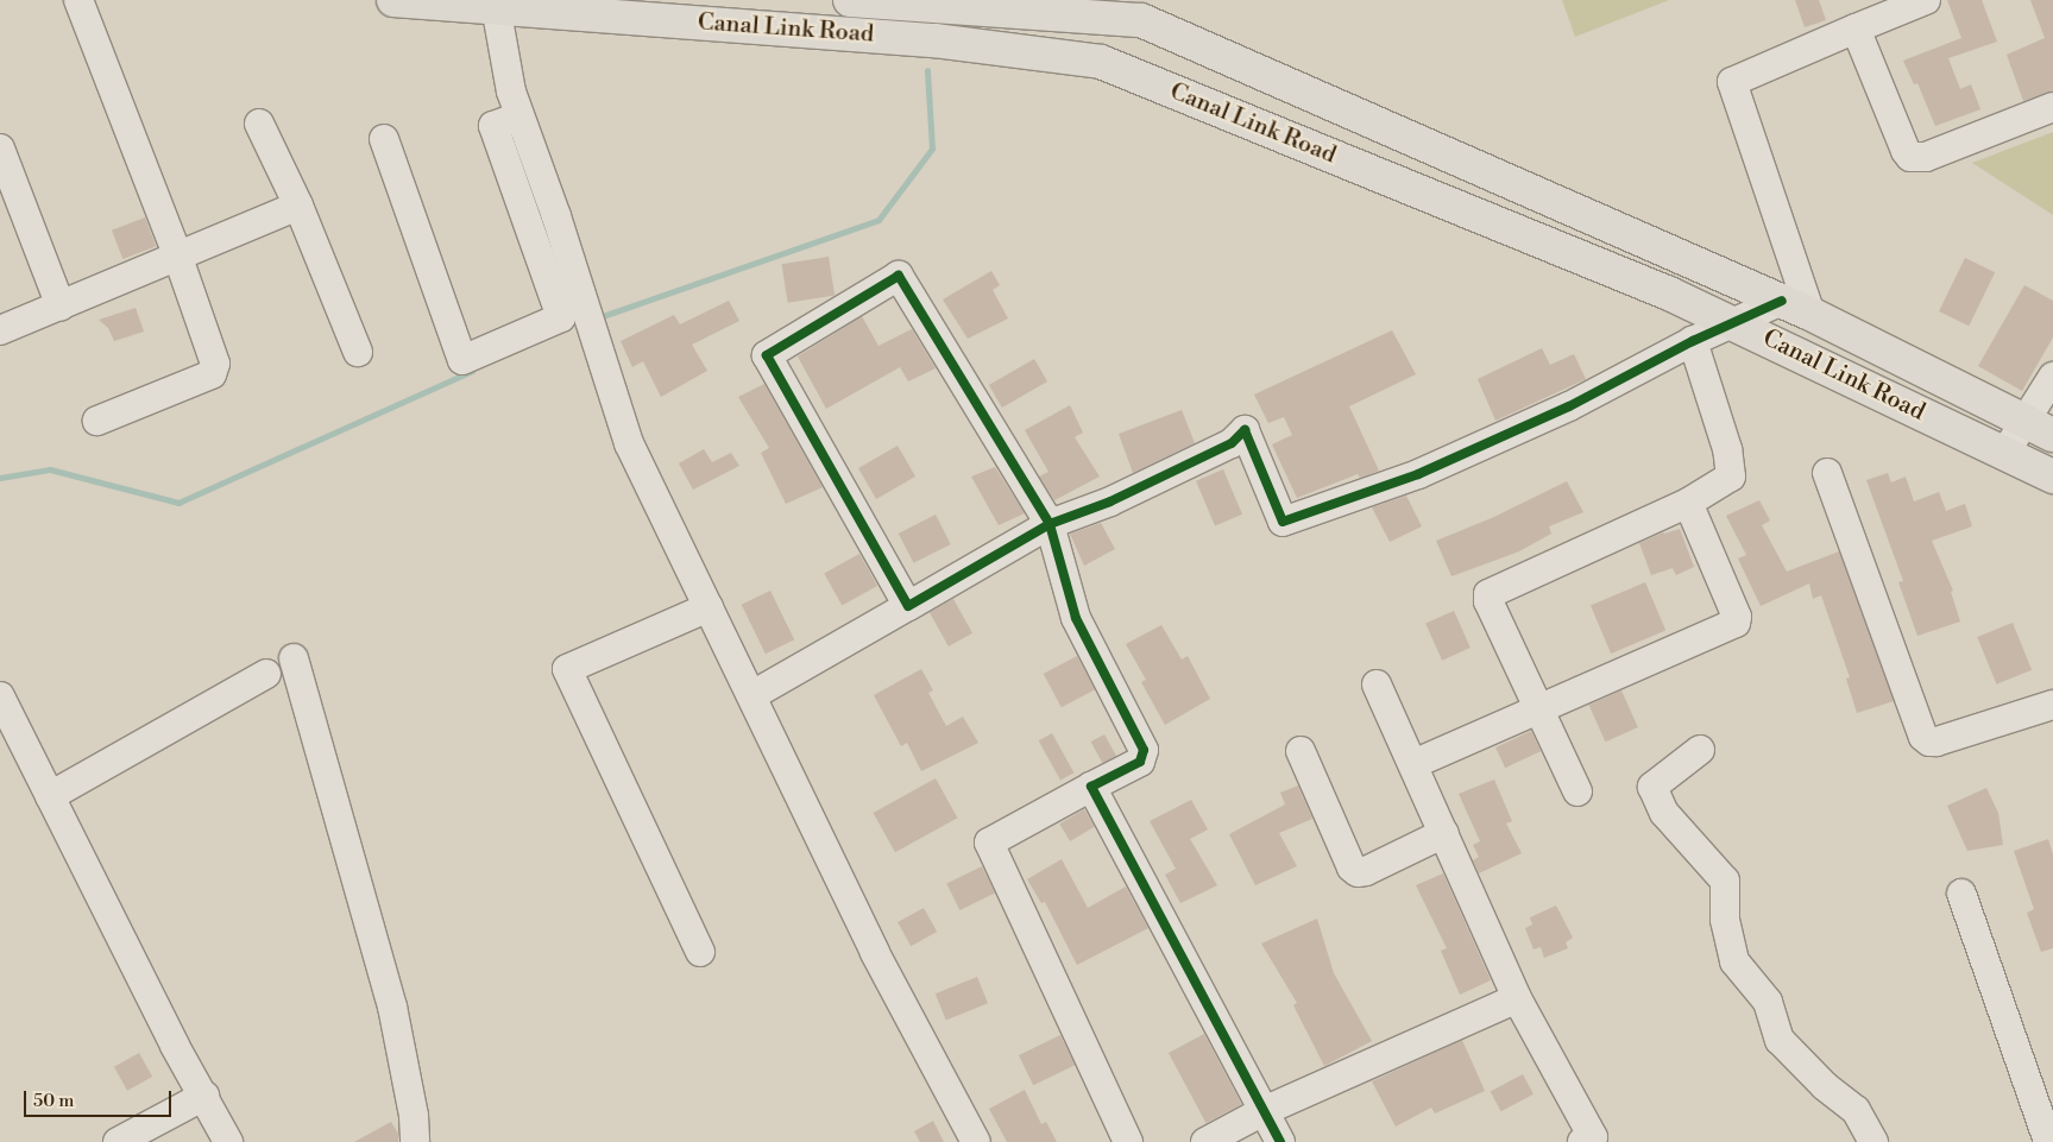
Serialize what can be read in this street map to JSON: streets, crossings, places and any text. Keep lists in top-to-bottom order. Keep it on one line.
{"streets":{"main road":["Canal Link Road"]},"scale_bar":"50 m"}
